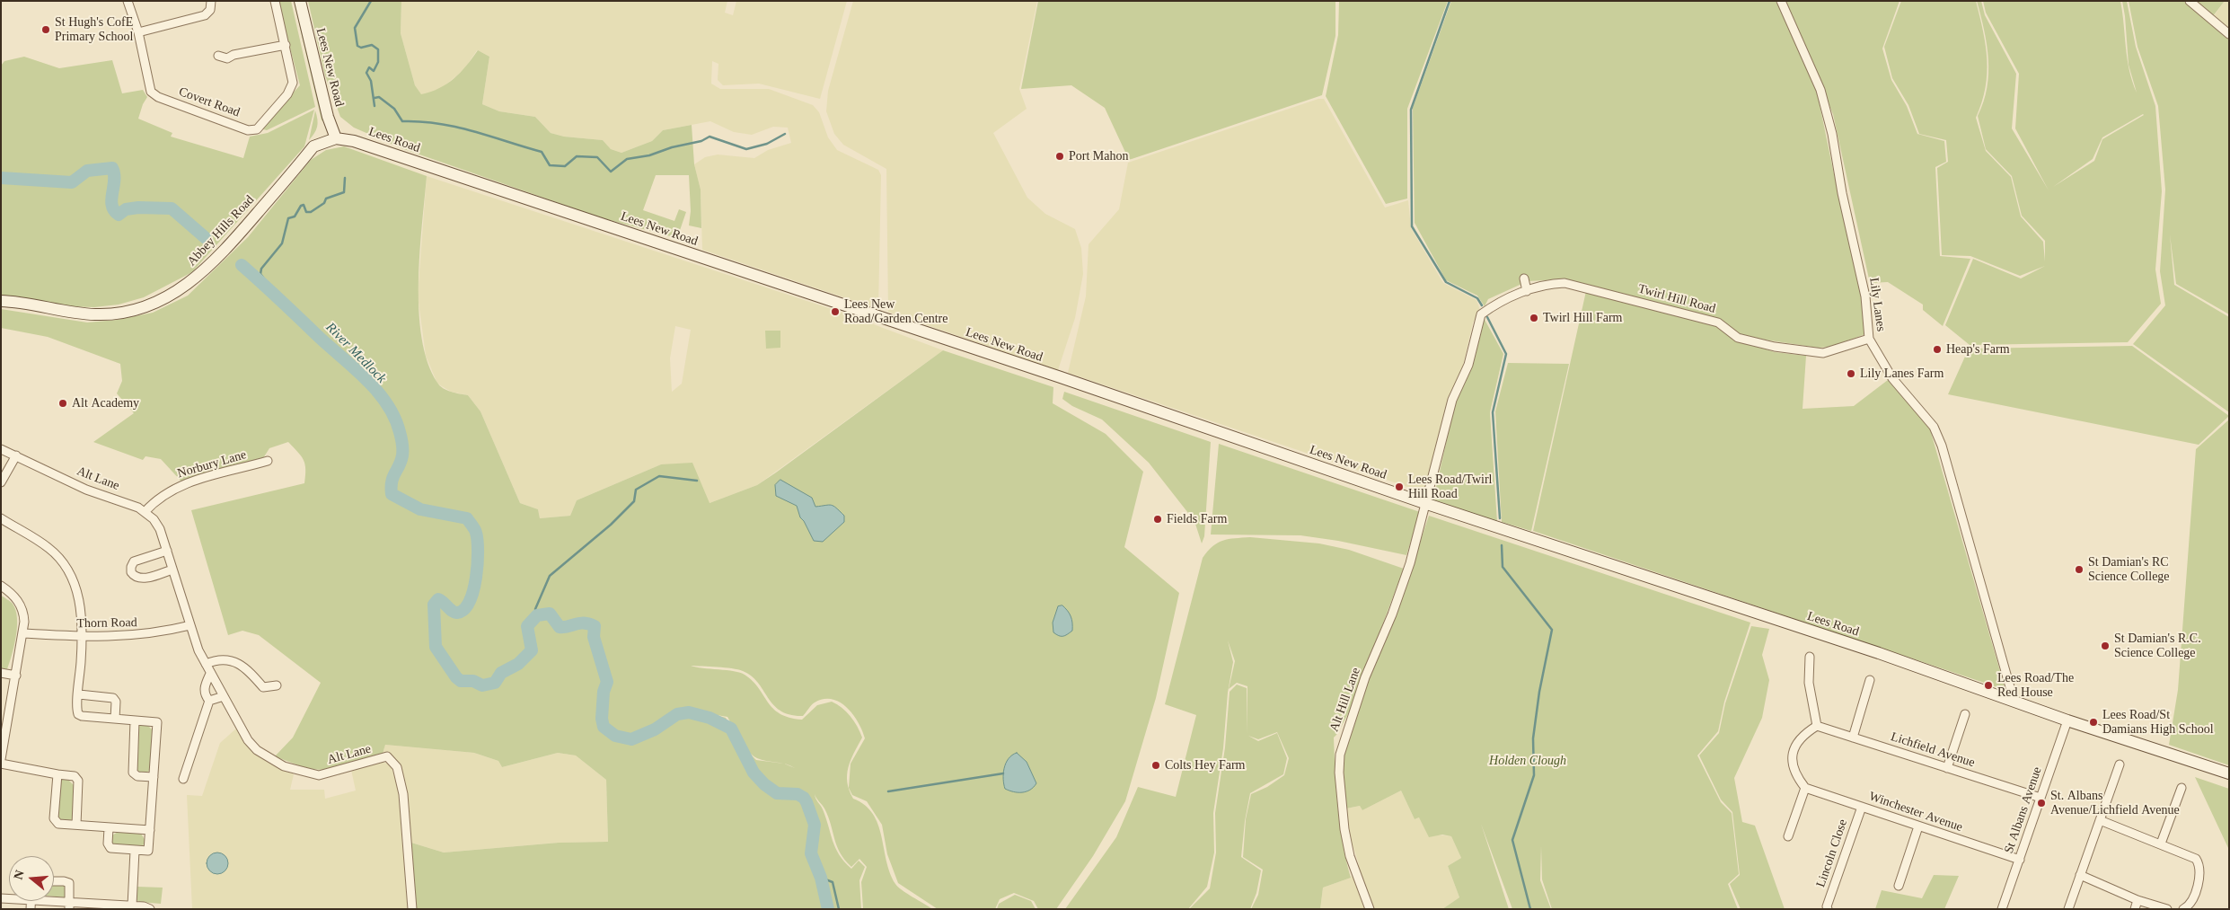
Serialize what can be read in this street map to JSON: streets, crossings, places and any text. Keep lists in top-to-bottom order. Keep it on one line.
{"streets":{"main road":["Lees New Road","Lees Road","Abbey Hills Road"],"street":["Covert Road","Twirl Hill Road","Lily Lanes","Norbury Lane","Alt Lane","Thorn Road","Alt Hill Lane","Lichfield Avenue","St Albans Avenue","Winchester Avenue","Lincoln Close"]},"crossings":[["Lees New Road","Lees Road"],["Lees New Road","Abbey Hills Road"],["Lees New Road","Twirl Hill Road"],["Lees New Road","Alt Hill Lane"],["Lees Road","Abbey Hills Road"],["Lees Road","Twirl Hill Road"],["Lees Road","Lily Lanes"],["Lees Road","Alt Hill Lane"],["Lees Road","St Albans Avenue"],["Twirl Hill Road","Lily Lanes"],["Twirl Hill Road","Alt Hill Lane"],["Norbury Lane","Alt Lane"],["Alt Lane","Thorn Road"],["Lichfield Avenue","St Albans Avenue"],["St Albans Avenue","Winchester Avenue"],["Winchester Avenue","Lincoln Close"]],"water":["River Medlock"],"parks":["Holden Clough"],"places":["St Hugh's CofE Primary School","Port Mahon","Lees New Road/Garden Centre","Twirl Hill Farm","Heap's Farm","Lily Lanes Farm","Alt Academy","Lees Road/Twirl Hill Road","Fields Farm","St Damian's RC Science College","St Damian's R.C. Science College","Lees Road/The Red House","Lees Road/St Damians High School","Colts Hey Farm","St. Albans Avenue/Lichfield Avenue"],"north":"left"}
